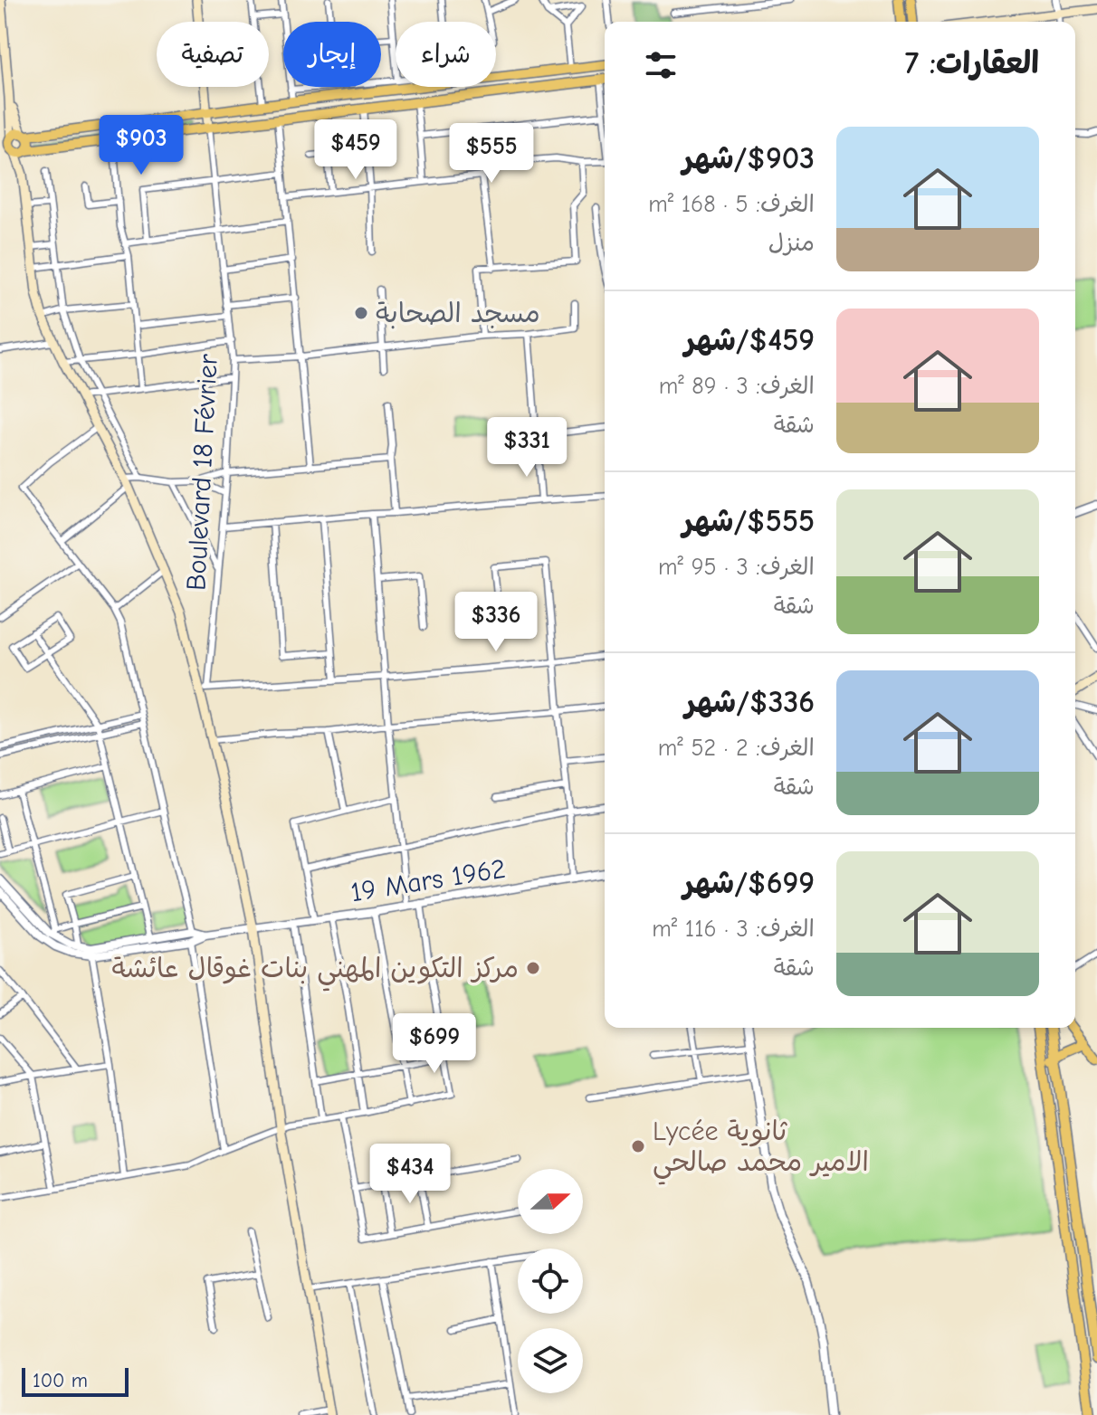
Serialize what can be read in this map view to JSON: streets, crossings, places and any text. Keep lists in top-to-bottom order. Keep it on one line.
{"streets":{"main road":["Boulevard 18 Février"],"street":["19 Mars 1962"]},"places":["مسجد الصحابة","مركز التكوين المهني بنات غوقال عائشة","Lycée ثانوية الامير محمد صالحي"],"scale_bar":"100 m","north":"right","page":{"chip":["شراء","إيجار","تصفية"],"heading":"العقارات: 7","list":[{"name":"$903/شهر","note":"الغرف: 5 · 168 m² · منزل"},{"name":"$459/شهر","note":"الغرف: 3 · 89 m² · شقة"},{"name":"$555/شهر","note":"الغرف: 3 · 95 m² · شقة"},{"name":"$336/شهر","note":"الغرف: 2 · 52 m² · شقة"},{"name":"$699/شهر","note":"الغرف: 3 · 116 m² · شقة"}],"price":["$903","$459","$555","$331","$336","$699","$434"],"scale":"100 m"}}
